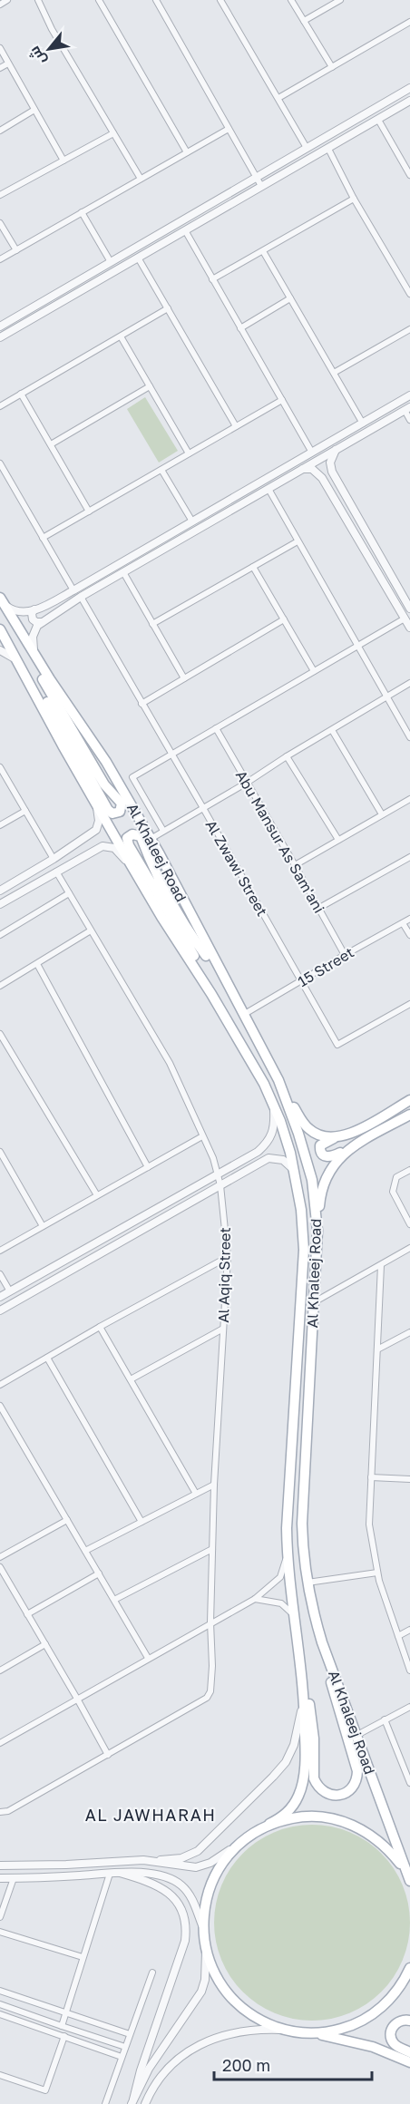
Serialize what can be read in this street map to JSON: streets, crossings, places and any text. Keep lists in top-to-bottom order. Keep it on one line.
{"streets":{"main road":["Al Khaleej Road"],"street":["Abu Mansur As Sam'ani","Al Zwawi Street","15 Street","Al Aqiq Street"]},"crossings":[["Abu Mansur As Sam'ani","15 Street"],["Al Khaleej Road","15 Street"],["Al Zwawi Street","15 Street"]],"districts":["AL JAWHARAH"],"scale_bar":"200 m","north":"bottom left"}
